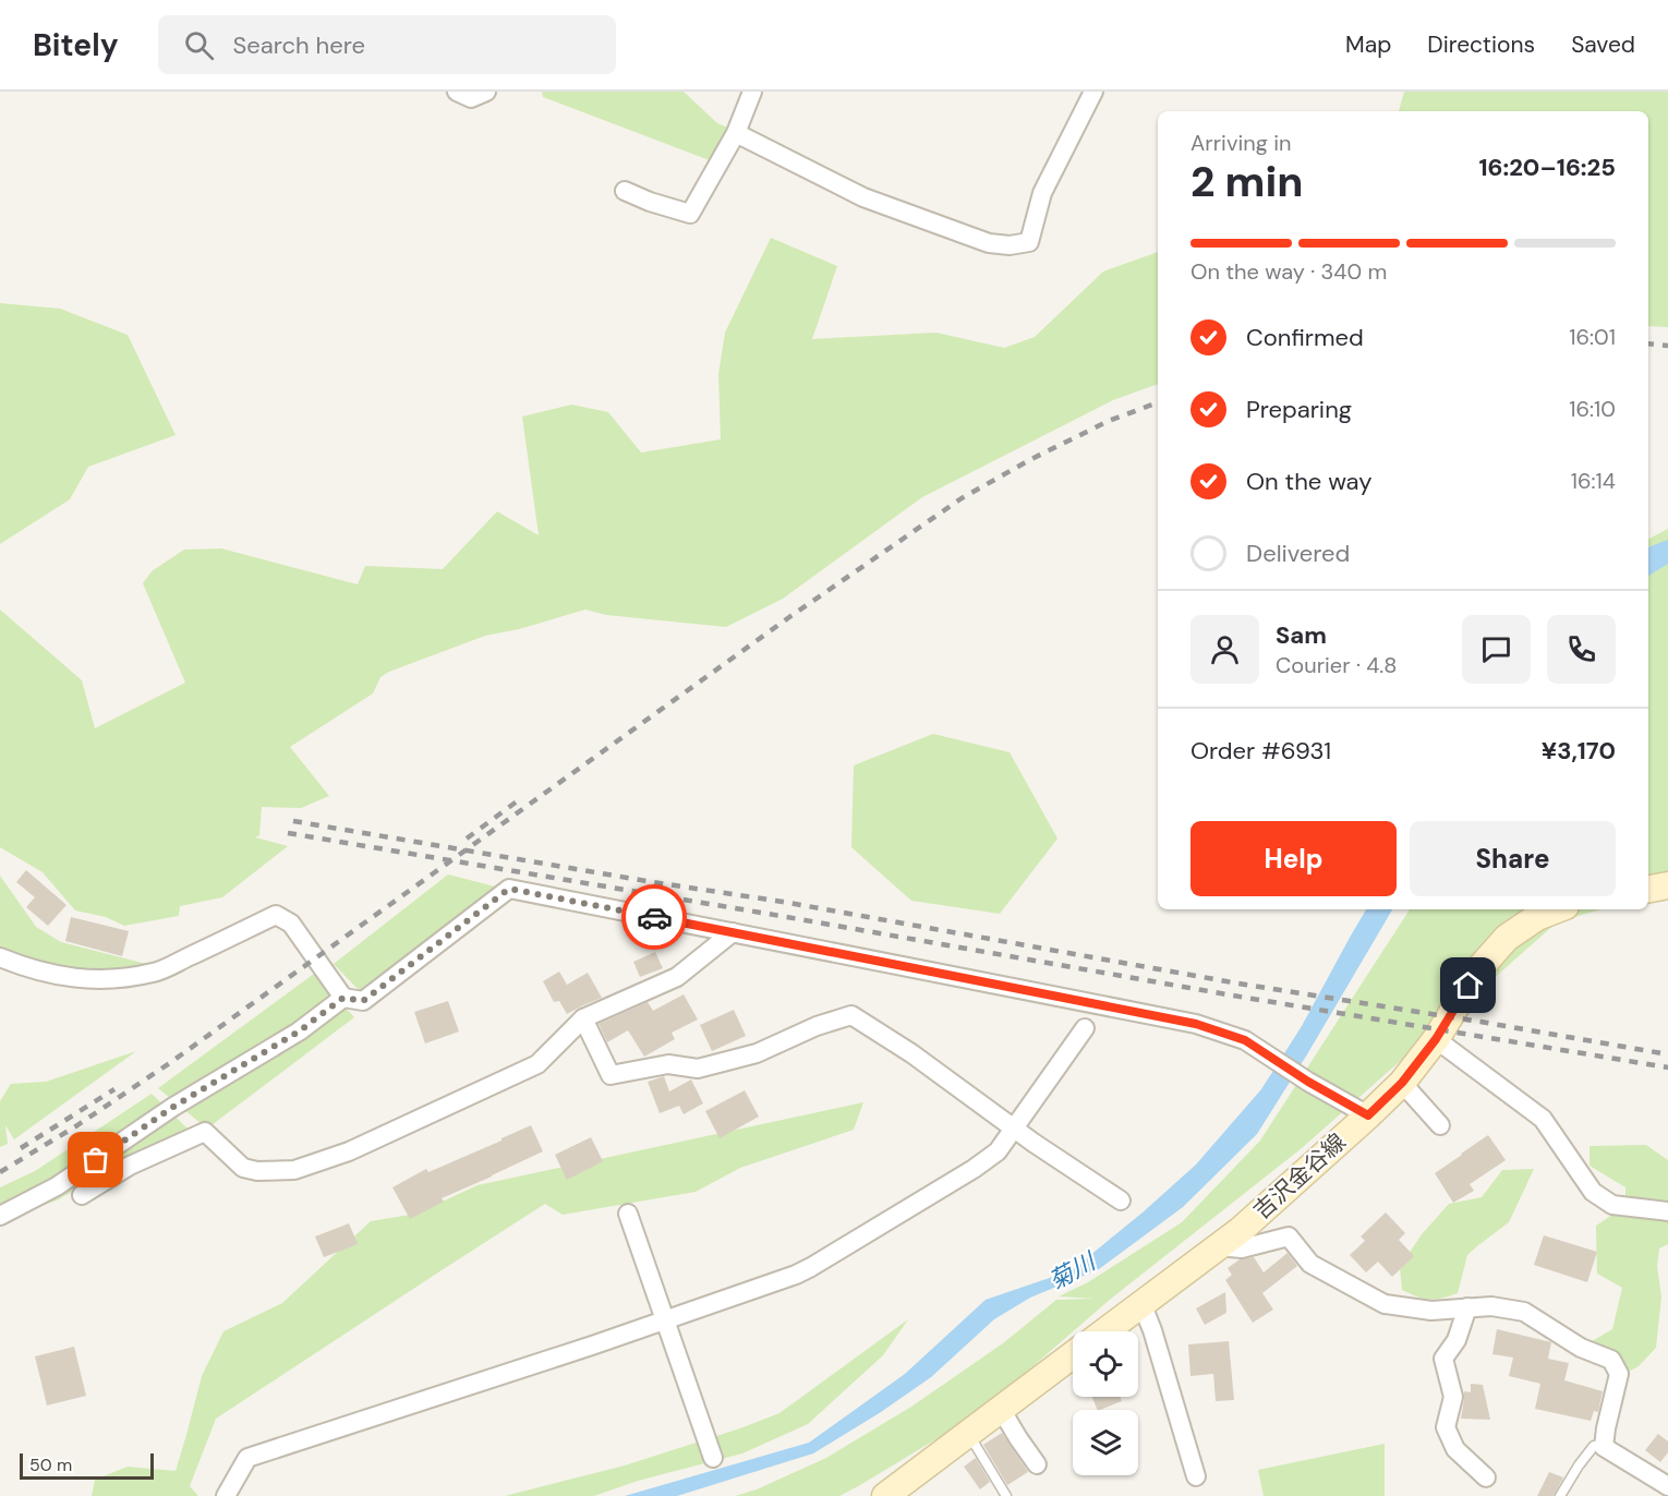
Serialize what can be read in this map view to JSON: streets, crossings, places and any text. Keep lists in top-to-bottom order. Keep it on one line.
{"streets":{"main road":["吉沢金谷線"]},"water":["菊川"],"scale_bar":"50 m","page":{"header":"Bitely","search":"Search here","nav":["Map","Directions","Saved"],"heading":["2 min","Arriving in","16:20–16:25"],"panel":["Sam","Courier · 4.8","Order #6931","¥3,170"],"bar":"On the way · 340 m","list":[["Confirmed","16:01"],["Preparing","16:10"],["On the way","16:14"],"Delivered"],"buttons":["Help","Share"],"scale":"50 m"}}
